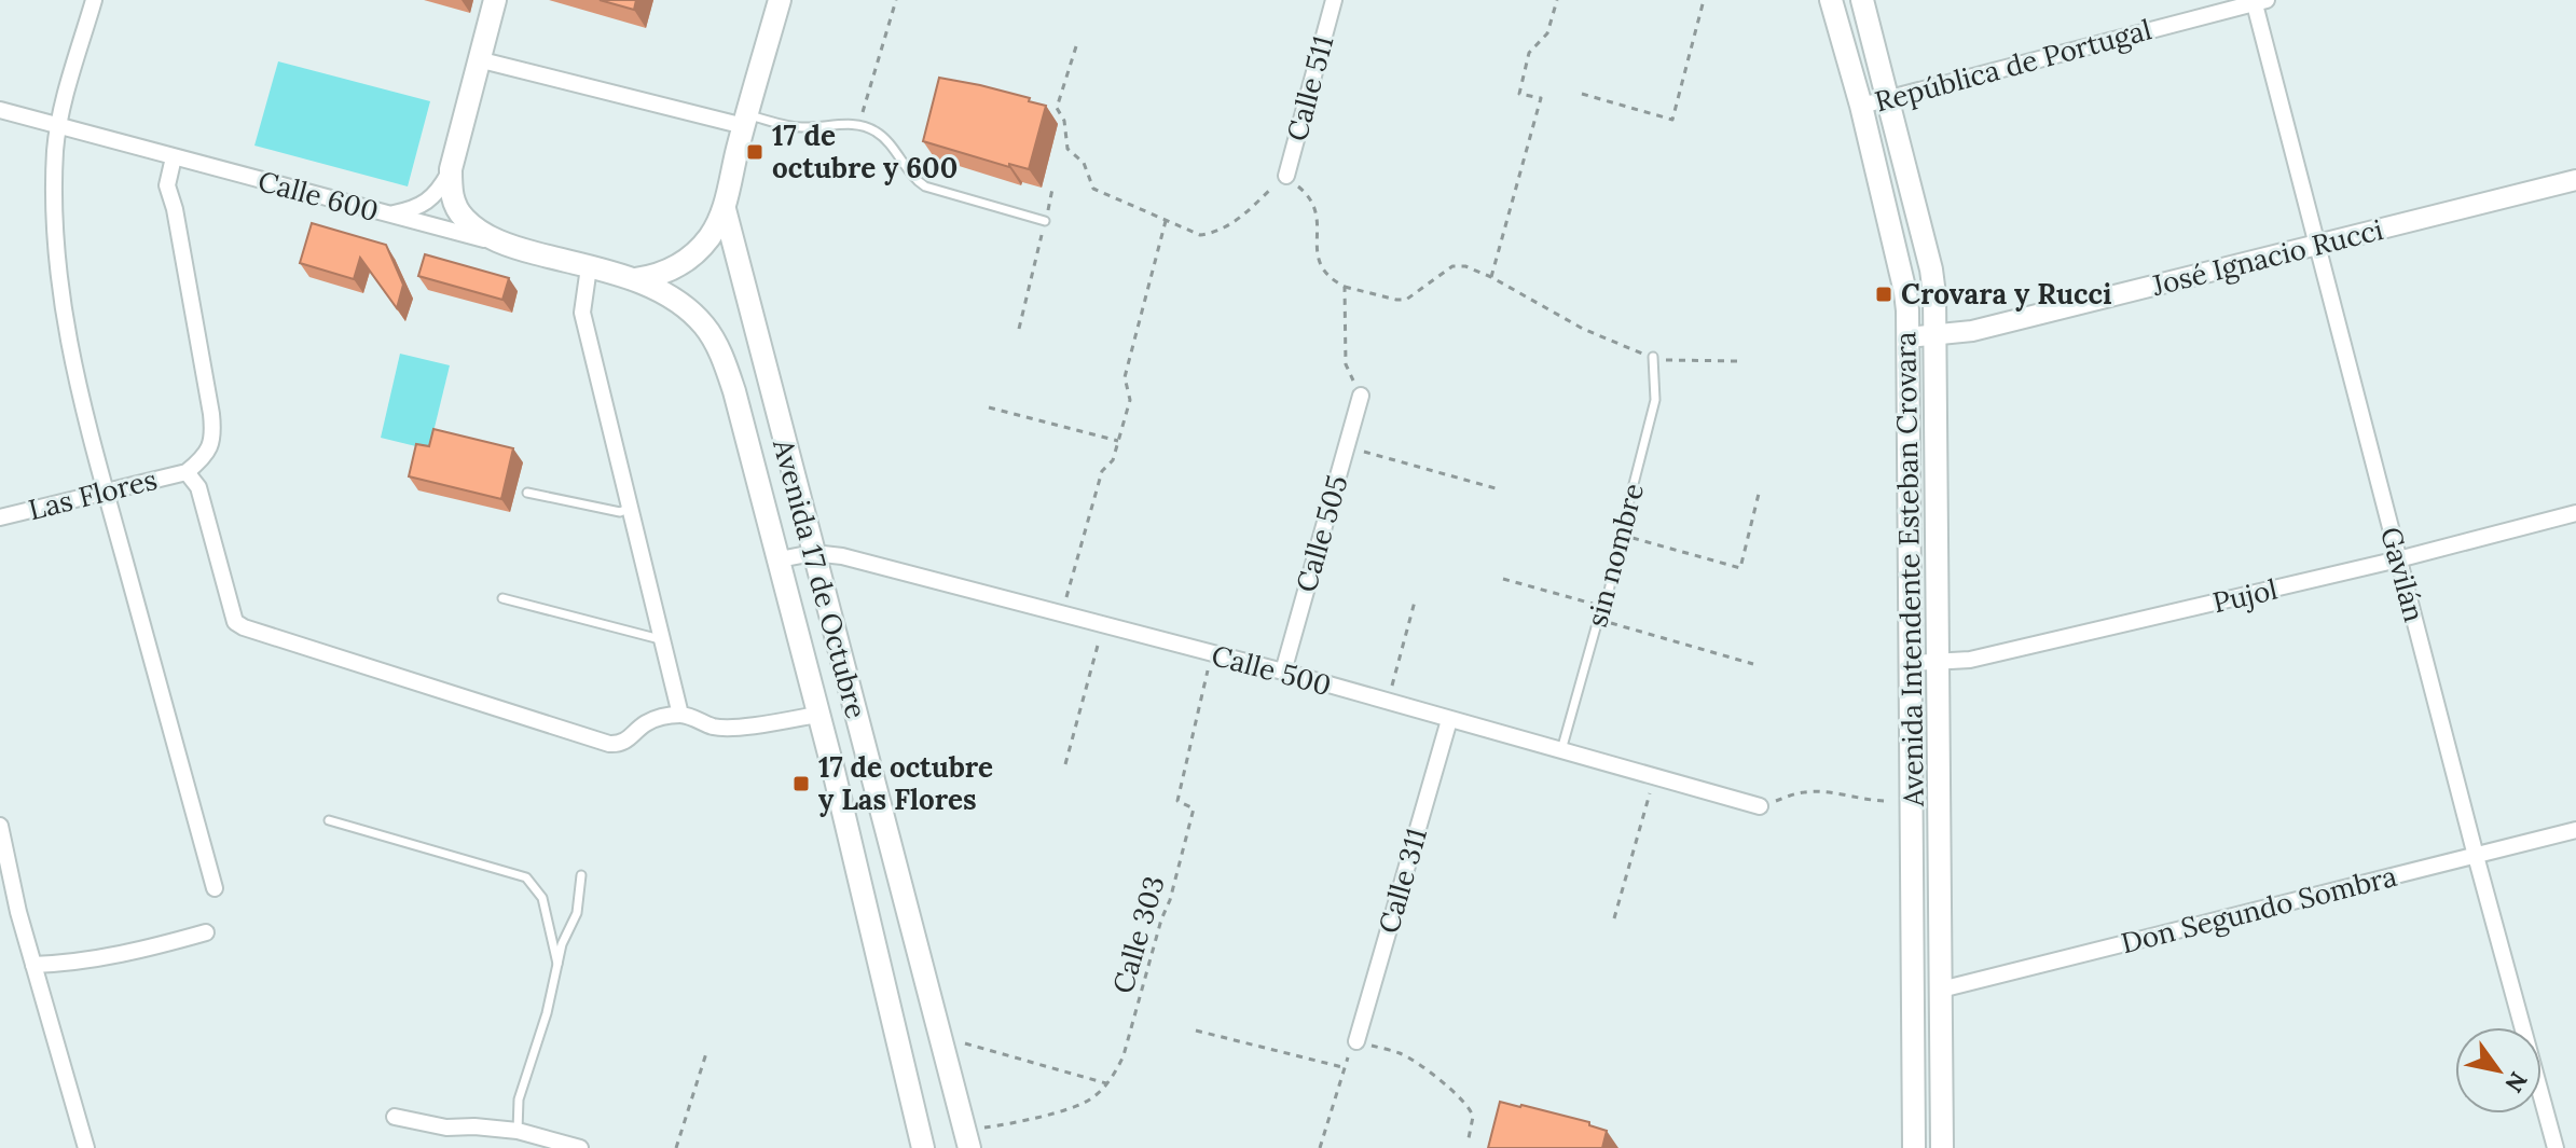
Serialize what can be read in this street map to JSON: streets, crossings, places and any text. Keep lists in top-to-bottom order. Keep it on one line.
{"streets":{"main road":["Calle 600","Avenida Intendente Esteban Crovara","Avenida 17 de Octubre"],"street":["República de Portugal","Calle 511","José Ignacio Rucci","Las Flores","Calle 505","Gavilán","Pujol","Calle 500","Calle 311","Don Segundo Sombra"],"lane":["sin nombre"],"path":["Calle 303"]},"crossings":[["República de Portugal","Avenida Intendente Esteban Crovara"],["República de Portugal","Gavilán"],["Calle 600","Avenida 17 de Octubre"],["José Ignacio Rucci","Avenida Intendente Esteban Crovara"],["José Ignacio Rucci","Gavilán"],["Calle 505","Calle 500"],["sin nombre","Calle 500"],["Avenida Intendente Esteban Crovara","Pujol"],["Avenida Intendente Esteban Crovara","Don Segundo Sombra"],["Gavilán","Pujol"],["Gavilán","Don Segundo Sombra"],["Avenida 17 de Octubre","Calle 500"],["Avenida 17 de Octubre","Calle 303"],["Calle 500","Calle 311"],["Calle 500","Calle 303"]],"places":{"transit":["17 de octubre y 600","Crovara y Rucci","17 de octubre y Las Flores"]},"north":"bottom right"}
